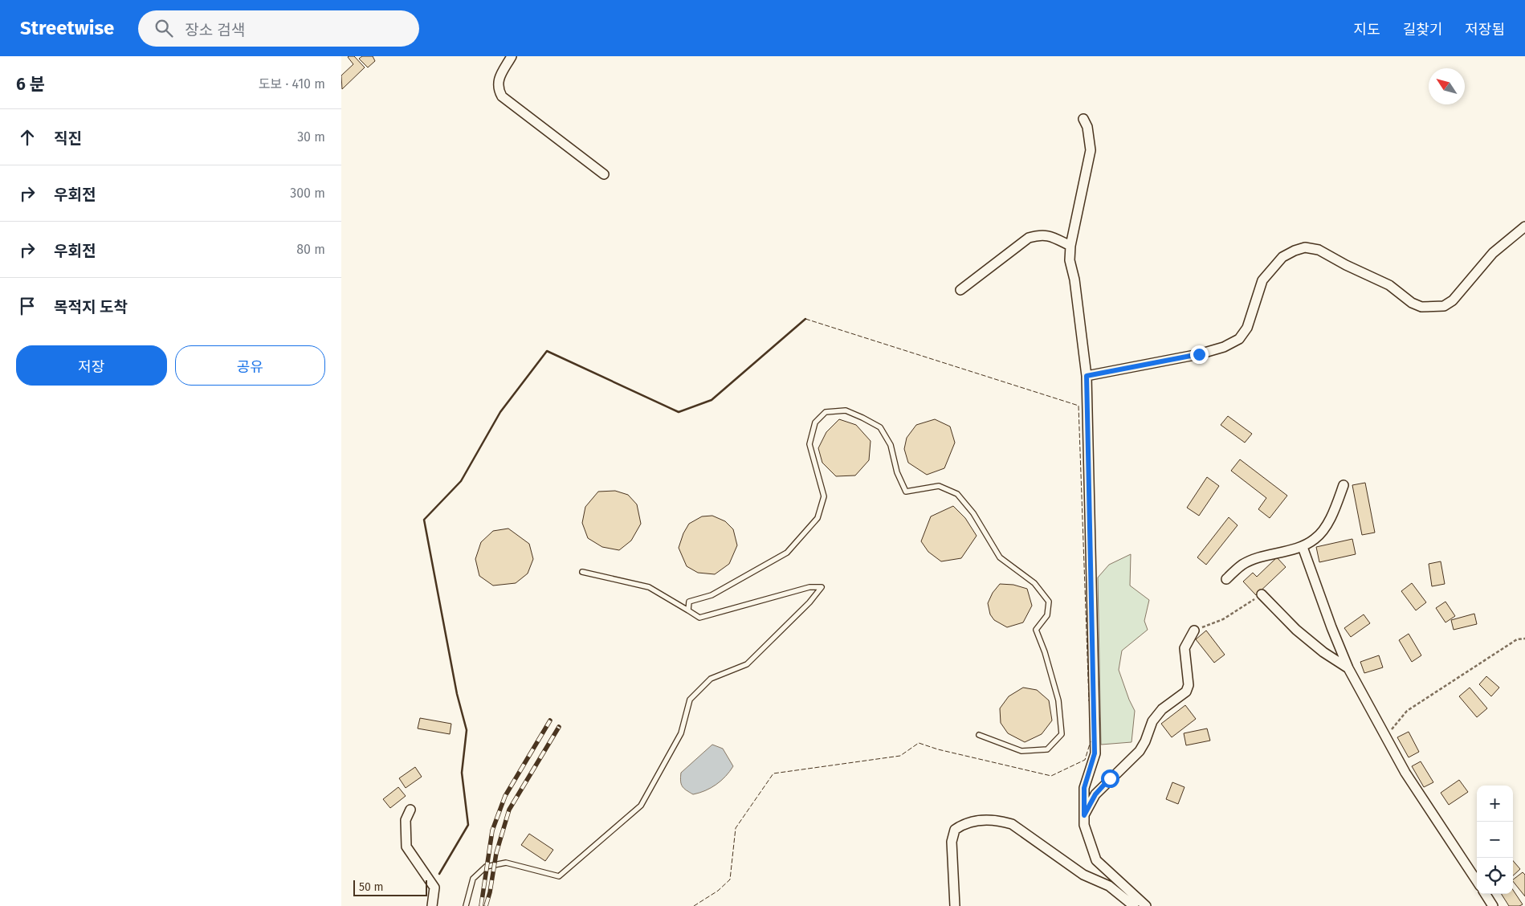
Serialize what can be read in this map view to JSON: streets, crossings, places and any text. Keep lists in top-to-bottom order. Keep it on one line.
{"scale_bar":"50 m","north":"top left","page":{"header":"Streetwise","search":"장소 검색","nav":["지도","길찾기","저장됨"],"heading":["6 분","도보 · 410 m"],"list":[["직진","30 m"],["우회전","300 m"],["우회전","80 m"],"목적지 도착"],"buttons":["저장","공유"],"map_buttons":["+","−"],"scale":"50 m"}}
